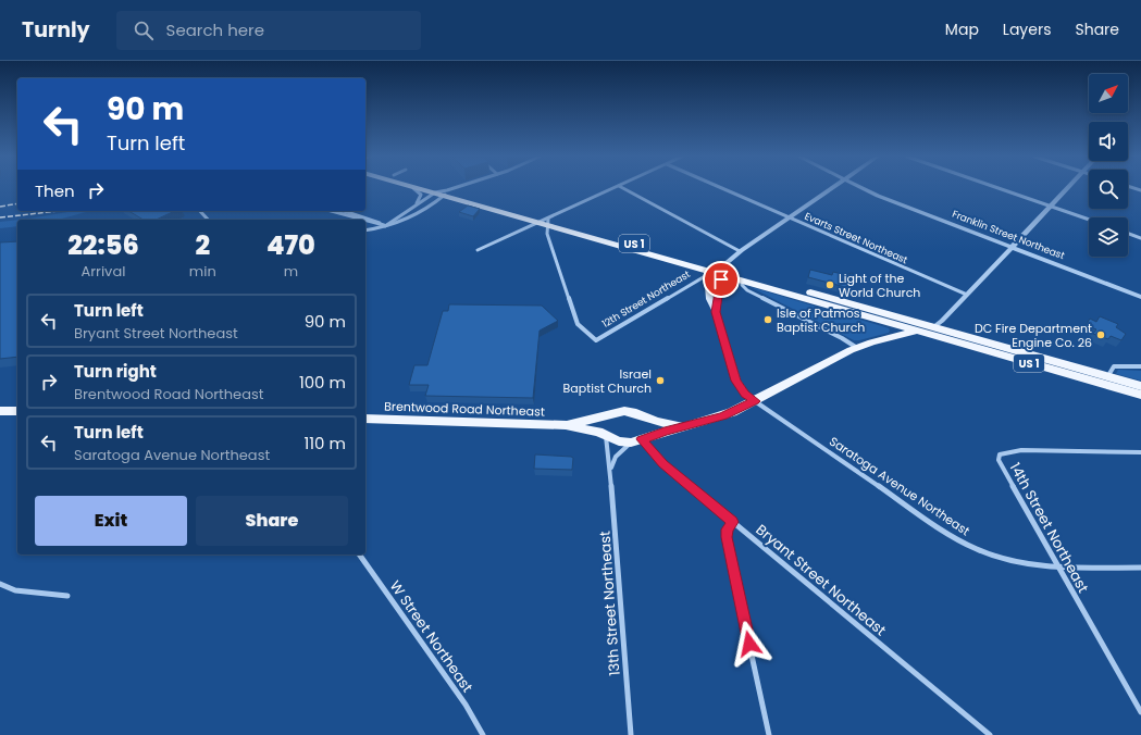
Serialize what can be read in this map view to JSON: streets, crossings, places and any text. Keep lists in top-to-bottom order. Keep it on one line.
{"streets":{"main road":["US 1","Brentwood Road Northeast","Saratoga Avenue Northeast"],"street":["Franklin Street Northeast","Evarts Street Northeast","12th Street Northeast","14th Street Northeast","Bryant Street Northeast","13th Street Northeast","W Street Northeast"]},"crossings":[["Evarts Street Northeast","12th Street Northeast"],["US 1","12th Street Northeast"],["US 1","Saratoga Avenue Northeast"],["12th Street Northeast","Saratoga Avenue Northeast"],["Brentwood Road Northeast","Bryant Street Northeast"],["Brentwood Road Northeast","13th Street Northeast"],["Saratoga Avenue Northeast","14th Street Northeast"],["Bryant Street Northeast","13th Street Northeast"]],"places":["Light of the World Church","Isle of Patmos Baptist Church","DC Fire Department Engine Co. 26","Israel Baptist Church"],"north":"top right","page":{"header":"Turnly","search":"Search here","nav":["Map","Layers","Share"],"turn":["90 m","Turn left"],"then":"Then","eta":["22:56","Arrival","2","min","470","m"],"list":[{"name":"Turn left","note":"Bryant Street Northeast","value":"90 m"},{"name":"Turn right","note":"Brentwood Road Northeast","value":"100 m"},{"name":"Turn left","note":"Saratoga Avenue Northeast","value":"110 m"}],"buttons":["Exit","Share"]}}
